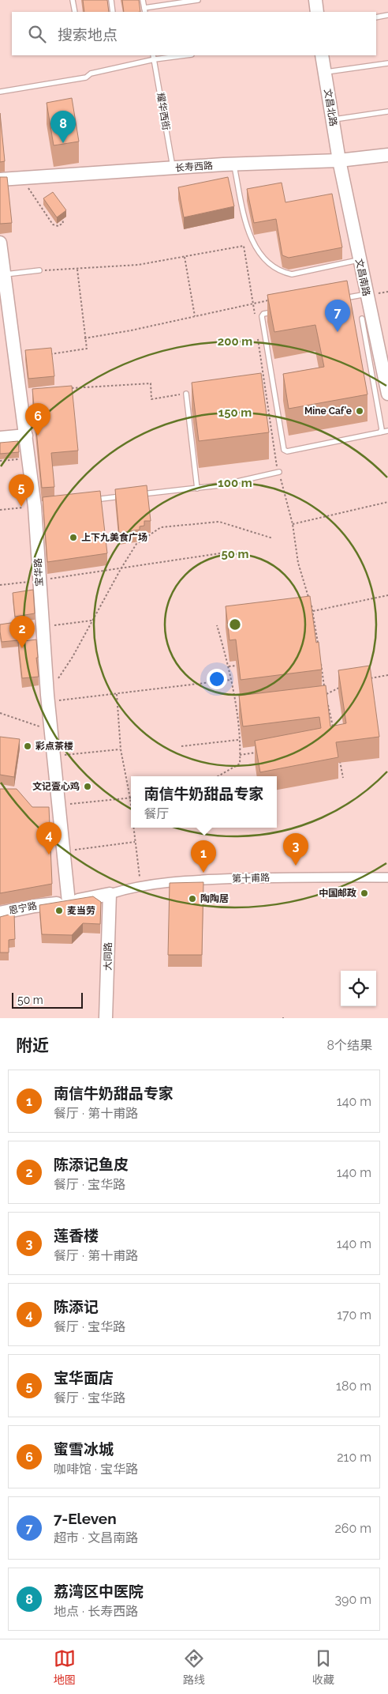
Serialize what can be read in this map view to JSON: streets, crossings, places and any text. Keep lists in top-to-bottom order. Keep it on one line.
{"streets":{"street":["文昌北路","长寿西路","文昌南路","宝华路","第十甫路","恩宁路","大同路"],"lane":["耀华西街"]},"crossings":[["文昌北路","长寿西路"],["文昌北路","文昌南路"],["耀华西街","长寿西路"],["长寿西路","文昌南路"],["宝华路","第十甫路"],["宝华路","恩宁路"],["第十甫路","恩宁路"],["第十甫路","大同路"]],"places":["Mine Caf'e","上下九美食广场","彩点茶楼","文记壹心鸡","中国邮政","陶陶居","麦当劳"],"scale_bar":"50 m","page":{"search":"搜索地点","pins":["8","7","6","5","2","4","3","1"],"popup":["南信牛奶甜品专家","餐厅"],"scale":"50 m","heading":["附近","8个结果"],"list":[{"mark":"1","name":"南信牛奶甜品专家","note":"餐厅 · 第十甫路","value":"140 m"},{"mark":"2","name":"陈添记鱼皮","note":"餐厅 · 宝华路","value":"140 m"},{"mark":"3","name":"莲香楼","note":"餐厅 · 第十甫路","value":"140 m"},{"mark":"4","name":"陈添记","note":"餐厅 · 宝华路","value":"170 m"},{"mark":"5","name":"宝华面店","note":"餐厅 · 宝华路","value":"180 m"},{"mark":"6","name":"蜜雪冰城","note":"咖啡馆 · 宝华路","value":"210 m"},{"mark":"7","name":"7-Eleven","note":"超市 · 文昌南路","value":"260 m"},{"mark":"8","name":"荔湾区中医院","note":"地点 · 长寿西路","value":"390 m"}],"nav":["地图","路线","收藏"]},"rings":["200 m","150 m","100 m","50 m"]}
